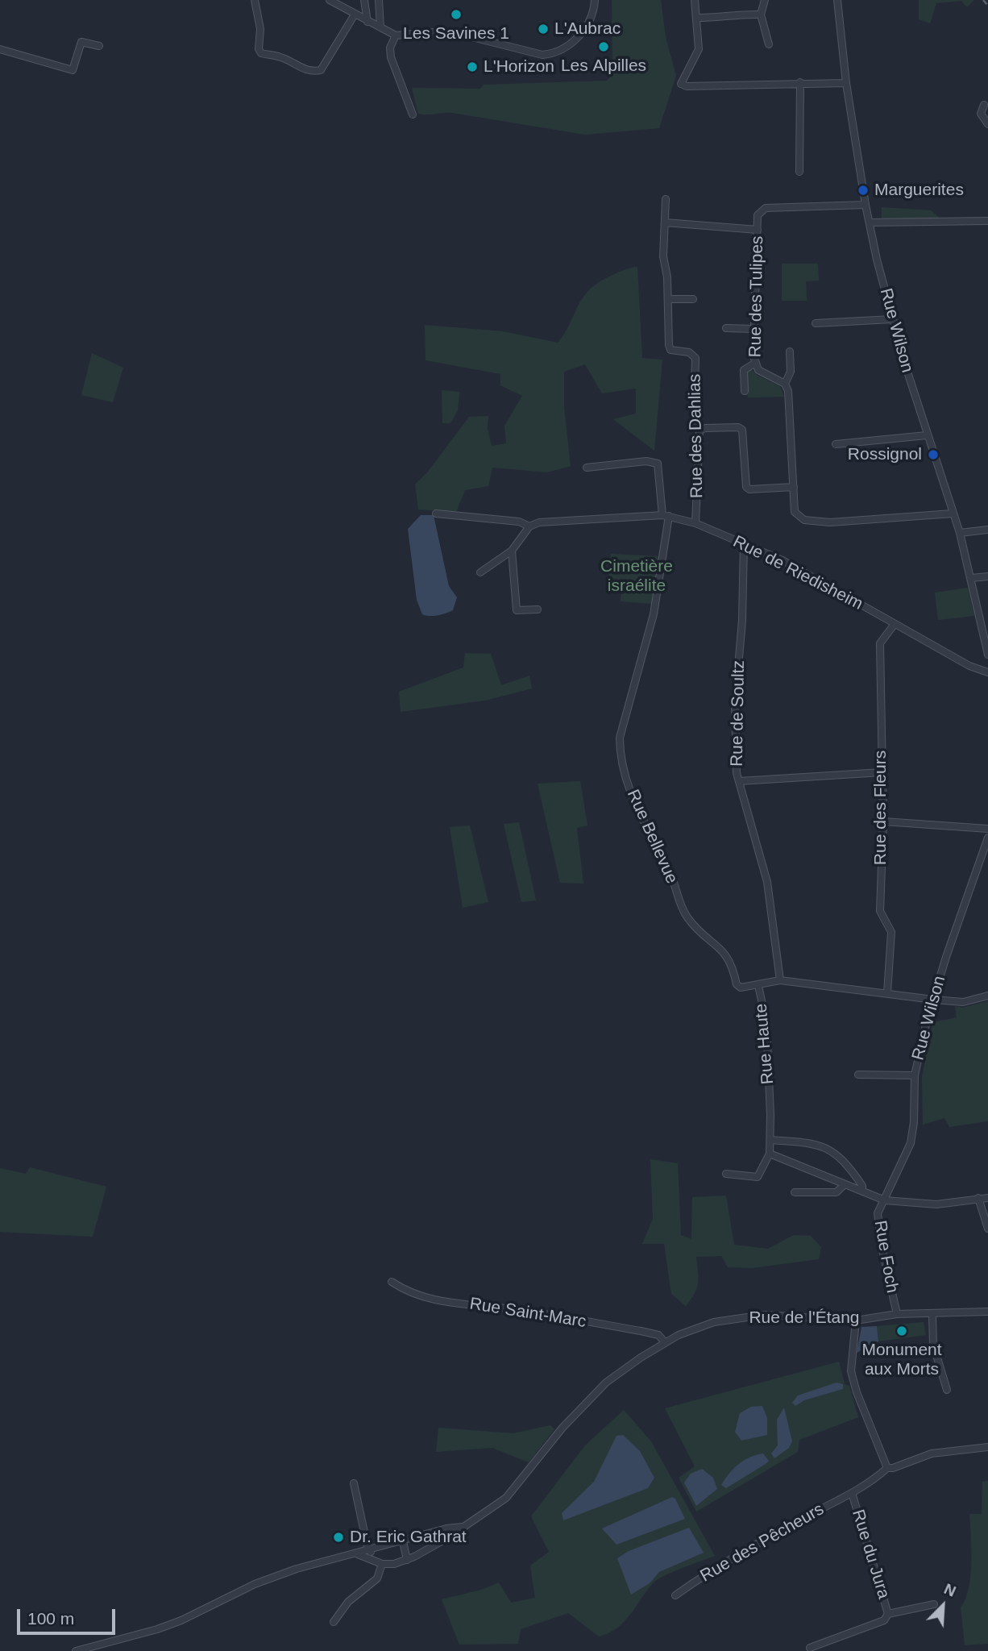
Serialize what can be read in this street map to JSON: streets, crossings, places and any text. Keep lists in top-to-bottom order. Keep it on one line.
{"streets":{"street":["Rue des Tulipes","Rue Wilson","Rue des Dahlias","Rue de Riedisheim","Rue de Soultz","Rue des Fleurs","Rue Bellevue","Rue Haute","Rue Foch","Rue Saint-Marc","Rue de l'Étang","Rue des Pêcheurs","Rue du Jura"]},"crossings":[["Rue des Tulipes","Rue Wilson"],["Rue Wilson","Rue Haute"],["Rue Wilson","Rue Foch"],["Rue des Dahlias","Rue de Riedisheim"],["Rue de Riedisheim","Rue de Soultz"],["Rue de Riedisheim","Rue des Fleurs"],["Rue de Riedisheim","Rue Bellevue"],["Rue de Soultz","Rue Haute"],["Rue des Fleurs","Rue Haute"],["Rue Bellevue","Rue Haute"],["Rue Foch","Rue de l'Étang"],["Rue Saint-Marc","Rue de l'Étang"],["Rue des Pêcheurs","Rue du Jura"]],"parks":["Cimetière israélite"],"places":["Les Savines 1","L'Aubrac","Les Alpilles","L'Horizon","Marguerites","Rossignol","Monument aux Morts","Dr. Eric Gathrat"],"scale_bar":"100 m","north":"top right"}
